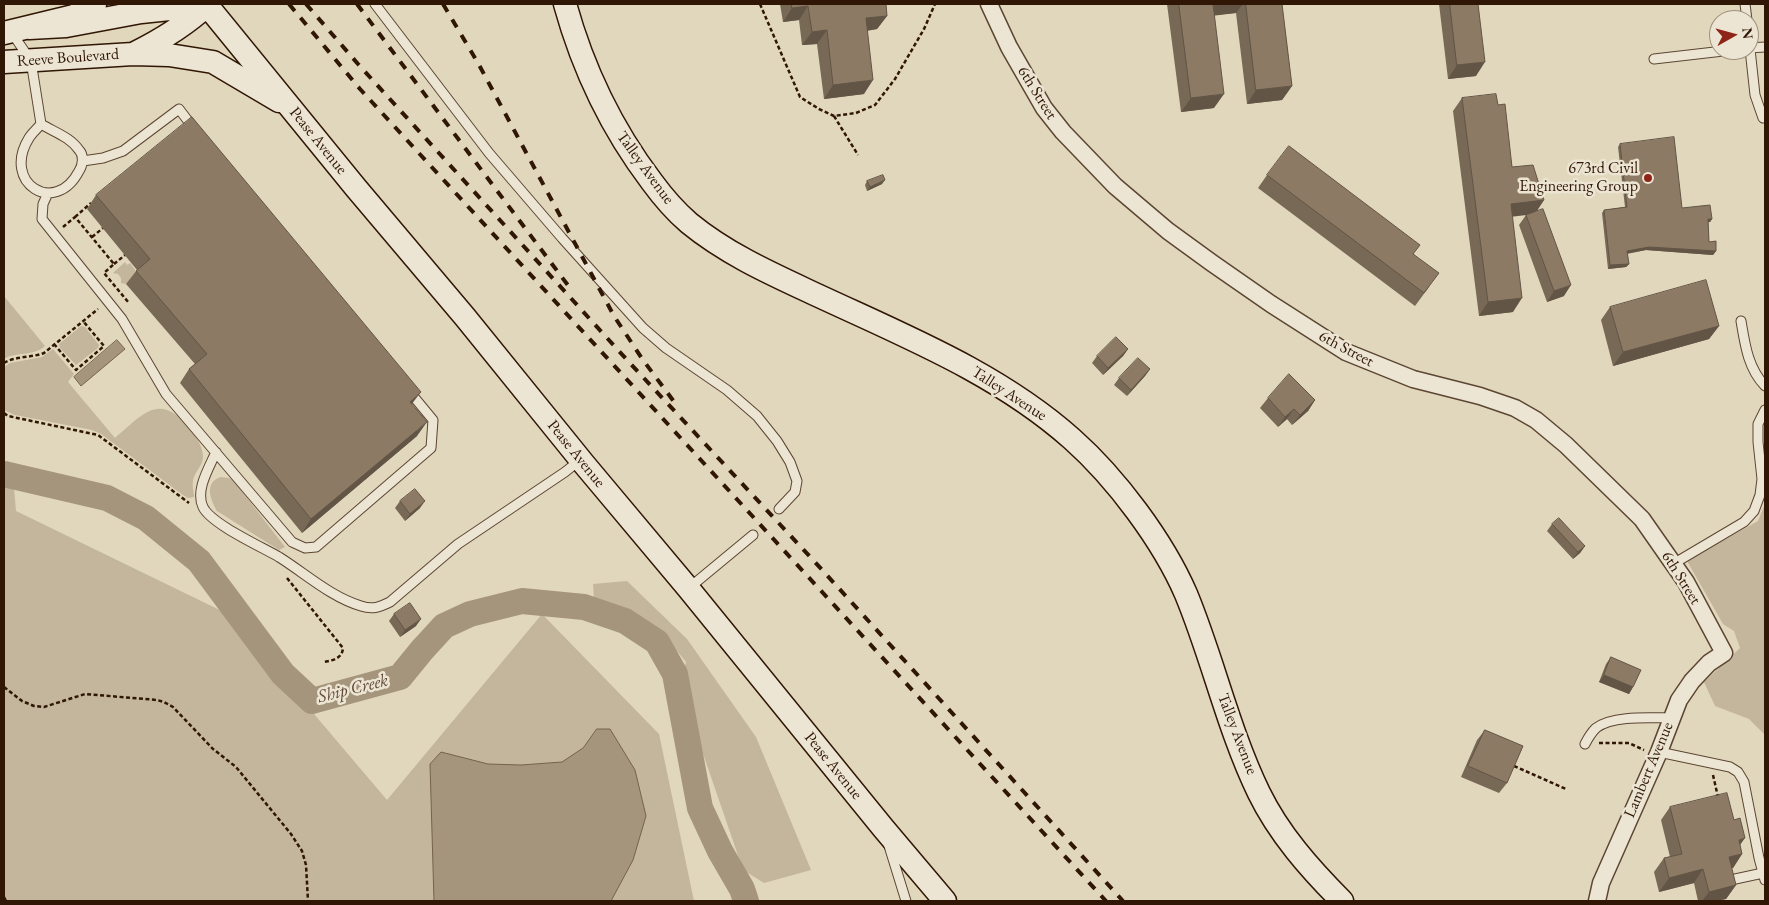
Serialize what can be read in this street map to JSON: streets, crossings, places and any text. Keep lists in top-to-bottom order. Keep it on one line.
{"streets":{"street":["Reeve Boulevard","6th Street","Pease Avenue","Talley Avenue","Lambert Avenue"]},"crossings":[["Reeve Boulevard","Pease Avenue"],["6th Street","Lambert Avenue"]],"water":["Ship Creek"],"places":["673rd Civil Engineering Group"],"north":"right"}
